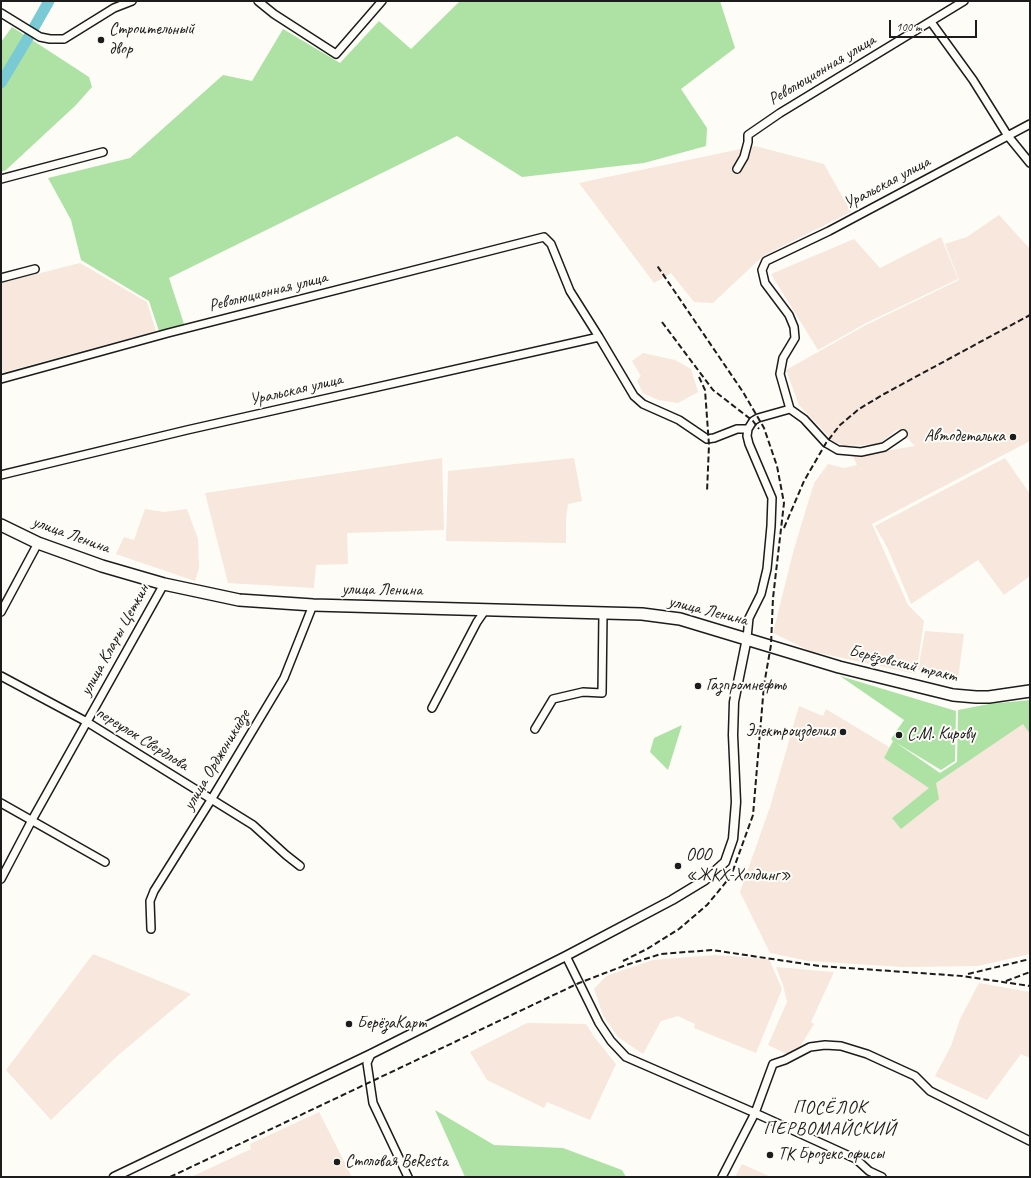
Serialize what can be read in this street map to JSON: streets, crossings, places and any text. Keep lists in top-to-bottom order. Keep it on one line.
{"streets":{"main road":["улица Ленина","Берёзовский тракт"],"street":["Революционная улица","Уральская улица","улица Клары Цеткин","переулок Свердлова","улица Орджоникидзе"]},"crossings":[["Революционная улица","Уральская улица"],["улица Ленина","улица Клары Цеткин"],["улица Ленина","Берёзовский тракт"],["улица Ленина","улица Орджоникидзе"],["улица Клары Цеткин","переулок Свердлова"],["переулок Свердлова","улица Орджоникидзе"]],"districts":["ПОСЁЛОК ПЕРВОМАЙСКИЙ"],"places":["Строительный двор","Автодеталька","Газпромнефть","Электроизделия","С.М. Кирову","ООО «ЖКХ-Холдинг»","БерёзаКарт","ТК Брозекс офисы","Столовая BeResta"],"scale_bar":"100 m"}
